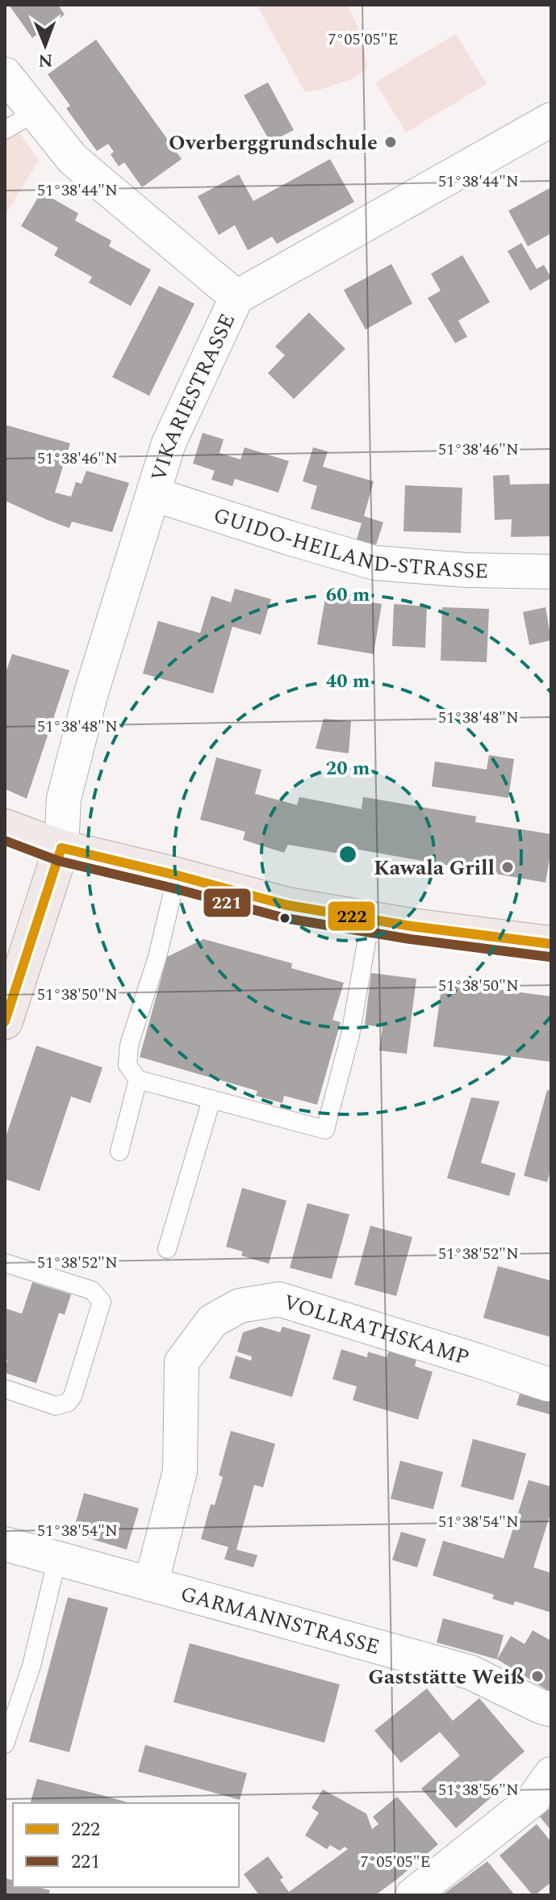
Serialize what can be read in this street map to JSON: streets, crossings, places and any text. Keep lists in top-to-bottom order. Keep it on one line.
{"streets":{"street":["VIKARIESTRASSE","GUIDO-HEILAND-STRASSE","VOLLRATHSKAMP","GARMANNSTRASSE"]},"crossings":[["VIKARIESTRASSE","GUIDO-HEILAND-STRASSE"],["VOLLRATHSKAMP","GARMANNSTRASSE"]],"places":["Overberggrundschule","Kawala Grill","Gaststätte Weiß"],"lines":["transit line 221","transit line 222"],"legend":["222","221"],"north":"bottom","coordinates":["7°05'05\"E","51°38'44\"N","51°38'46\"N","51°38'48\"N","51°38'50\"N","51°38'52\"N","51°38'54\"N","51°38'56\"N"],"rings":["60 m","40 m","20 m"]}
